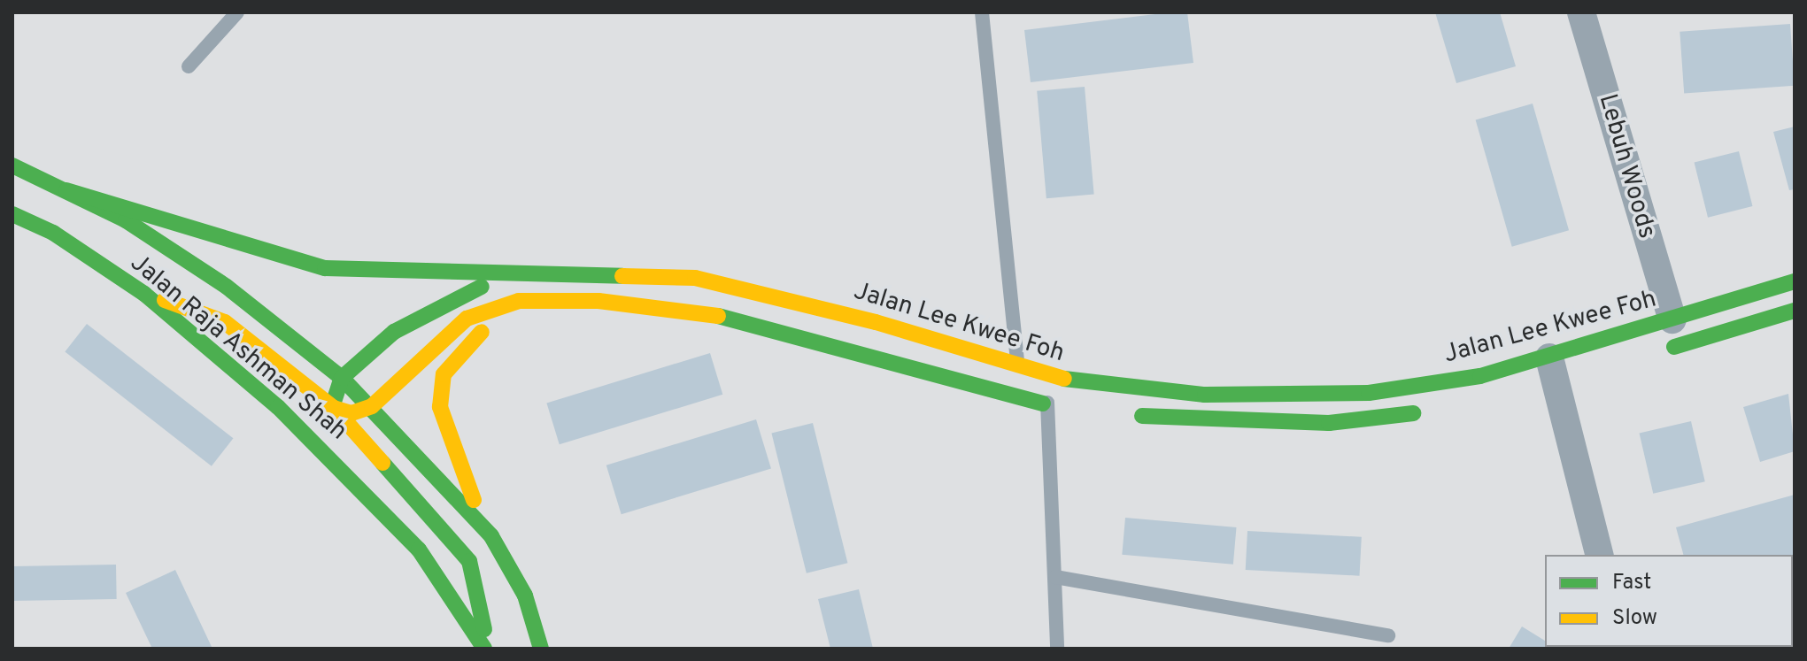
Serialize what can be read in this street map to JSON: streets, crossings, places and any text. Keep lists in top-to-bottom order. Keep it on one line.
{"streets":{"main road":["Jalan Lee Kwee Foh","Jalan Raja Ashman Shah"],"street":["Lebuh Woods"]},"crossings":[["Lebuh Woods","Jalan Lee Kwee Foh"],["Jalan Lee Kwee Foh","Jalan Raja Ashman Shah"]],"legend":["Fast","Slow"]}
